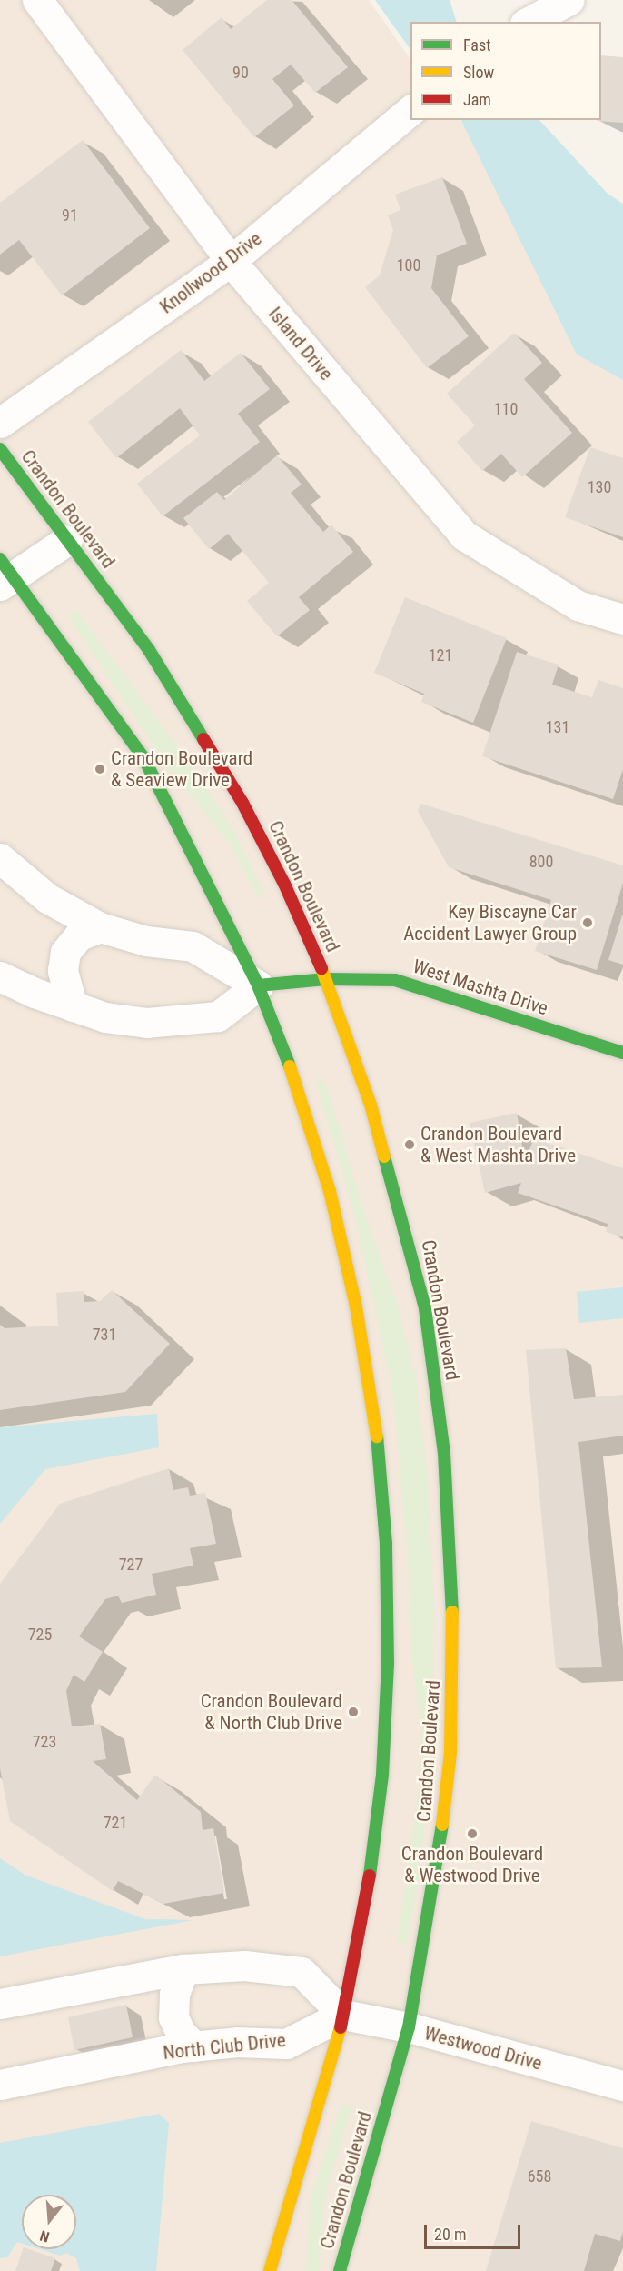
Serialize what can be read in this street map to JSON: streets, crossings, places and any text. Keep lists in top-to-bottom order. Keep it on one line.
{"streets":{"main road":["Crandon Boulevard","West Mashta Drive"],"street":["Knollwood Drive","Island Drive","North Club Drive","Westwood Drive"]},"crossings":[["Knollwood Drive","Island Drive"],["Crandon Boulevard","West Mashta Drive"],["Crandon Boulevard","Westwood Drive"],["North Club Drive","Westwood Drive"]],"places":["Crandon Boulevard & Seaview Drive","Key Biscayne Car Accident Lawyer Group","Crandon Boulevard & West Mashta Drive","Crandon Boulevard & North Club Drive","Crandon Boulevard & Westwood Drive"],"house_numbers":["90","91","100","110","130","121","131","800","731","727","725","723","721","658"],"legend":["Fast","Slow","Jam"],"scale_bar":"20 m","north":"bottom"}
